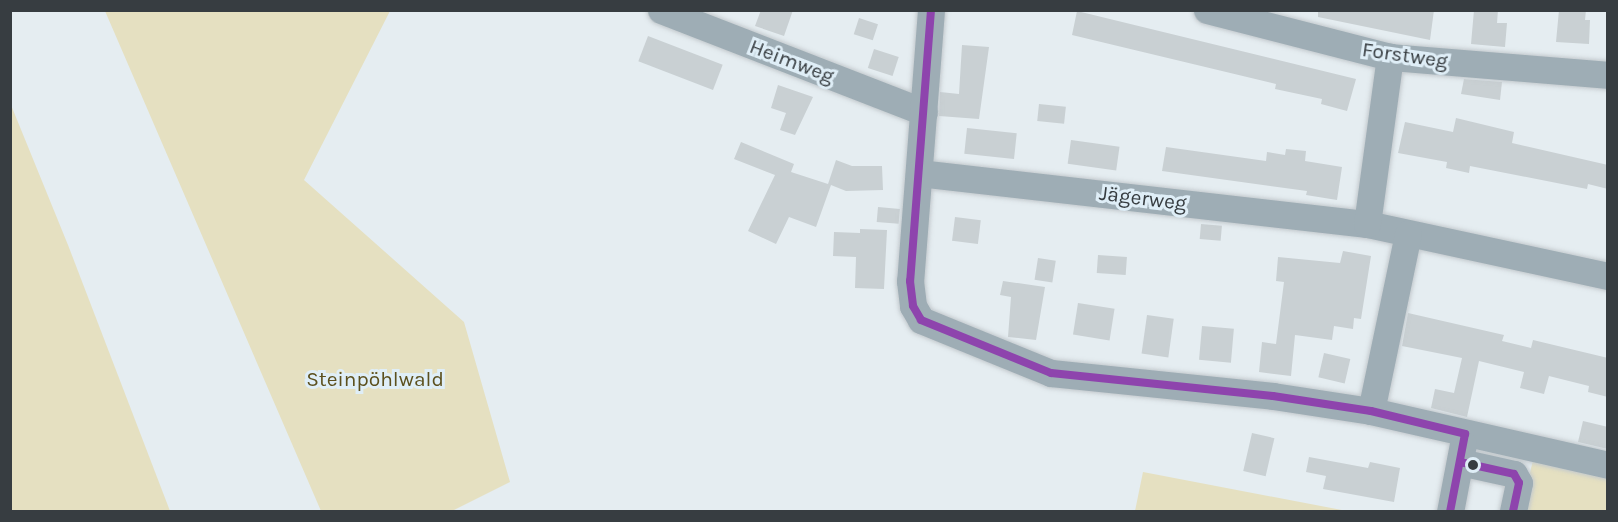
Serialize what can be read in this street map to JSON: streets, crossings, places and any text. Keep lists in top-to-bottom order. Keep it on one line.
{"streets":{"street":["Forstweg","Heimweg","Jägerweg"]},"parks":["Steinpöhlwald"]}
